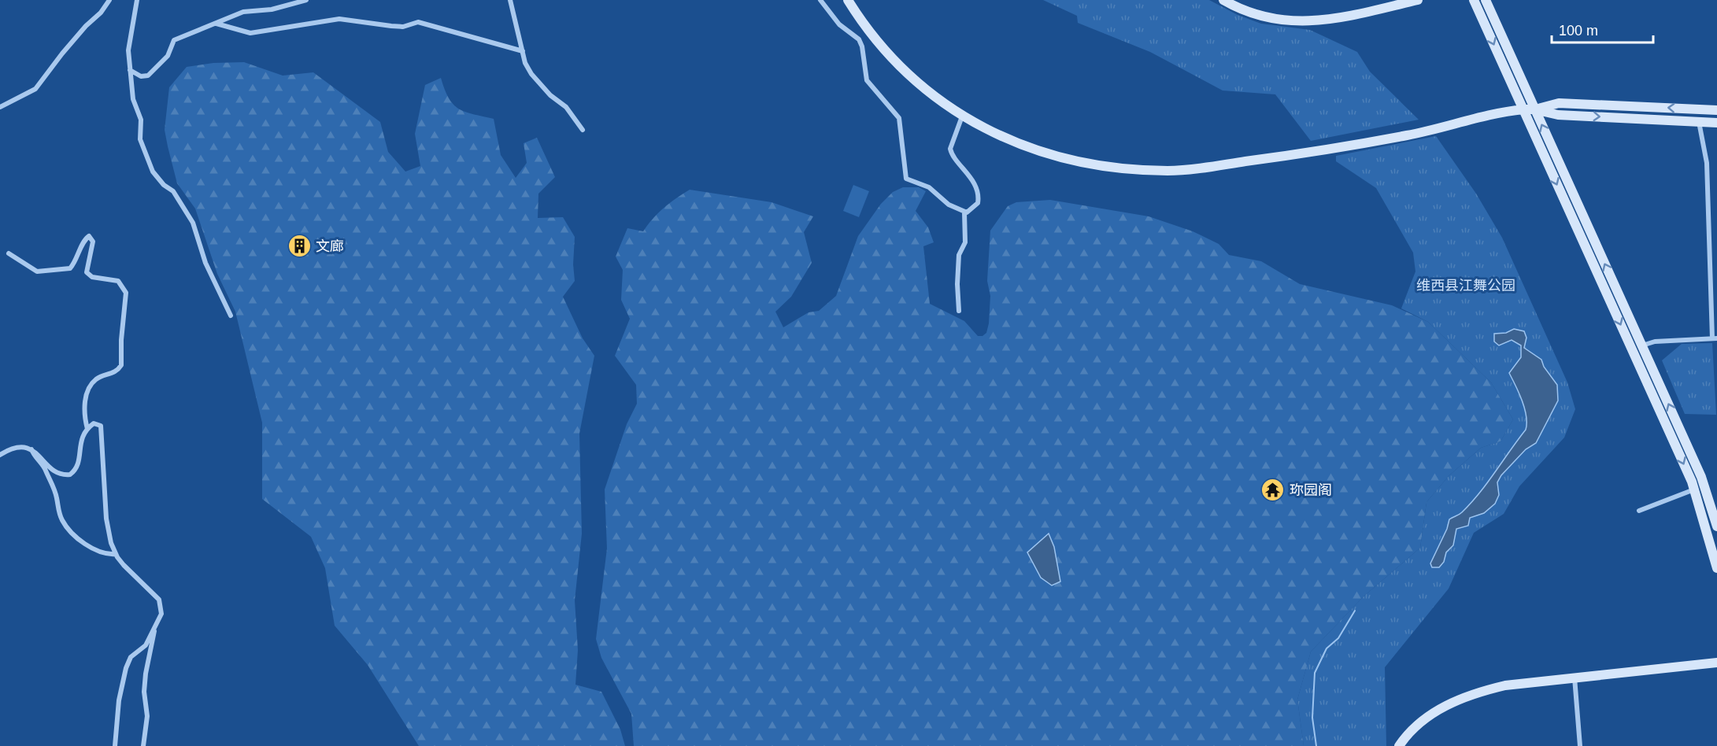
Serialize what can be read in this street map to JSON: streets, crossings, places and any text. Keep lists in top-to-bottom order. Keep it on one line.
{"parks":["维西县江舞公园"],"places":{"building":["文廊"],"temple":["珎园阁"]},"scale_bar":"100 m"}
